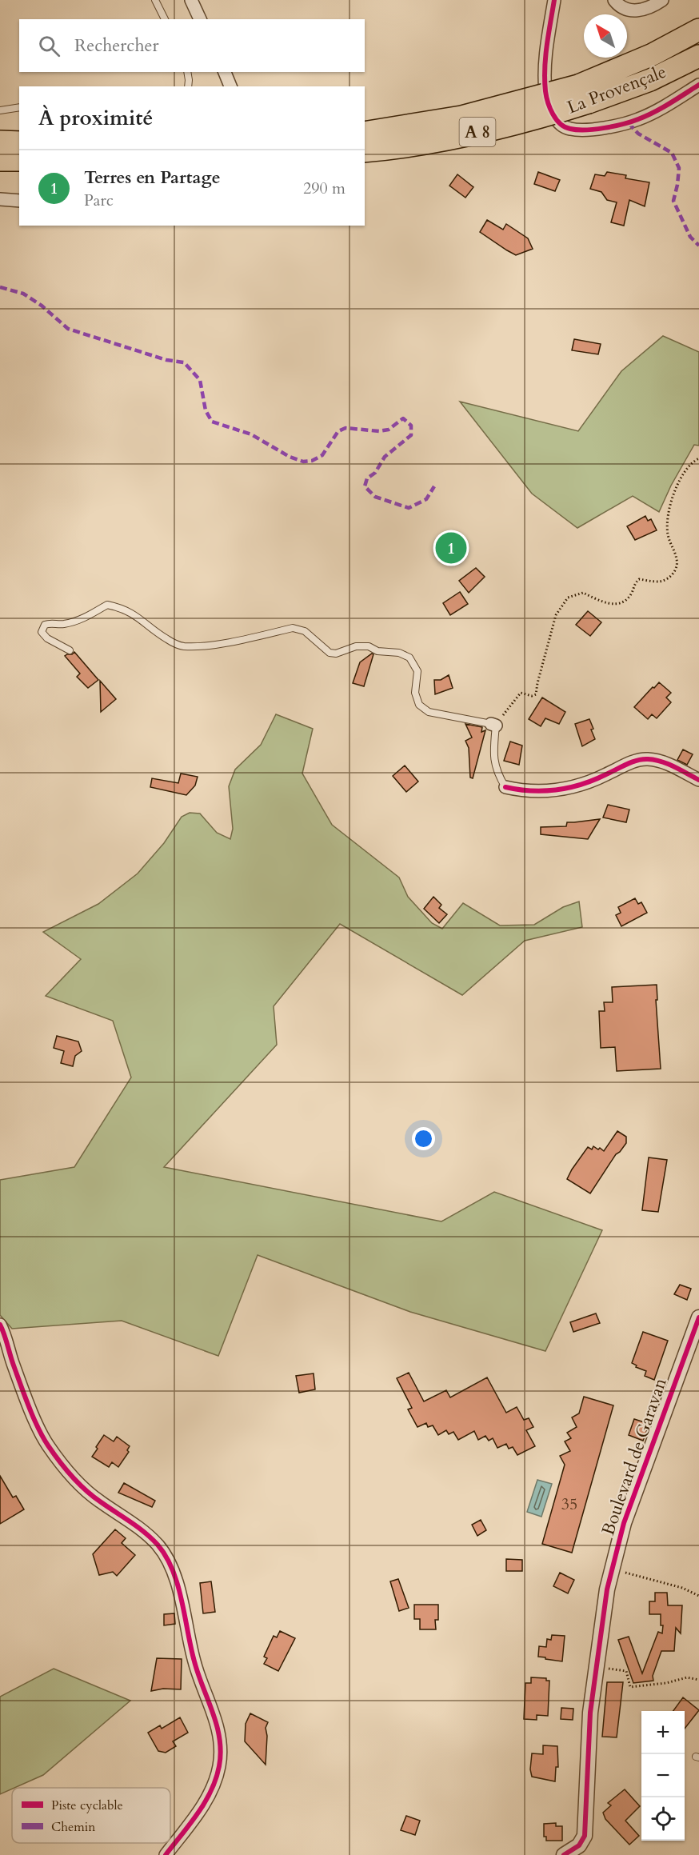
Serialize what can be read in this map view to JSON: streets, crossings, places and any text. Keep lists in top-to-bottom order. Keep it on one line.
{"streets":{"highway":["La Provençale","A 8"],"street":["Boulevard de Garavan"]},"house_numbers":["35"],"legend":["Piste cyclable","Chemin"],"north":"top left","page":{"search":"Rechercher","heading":"À proximité","list":[{"mark":"1","name":"Terres en Partage","note":"Parc","value":"290 m"}],"pins":"1","map_buttons":["+","−"]}}
